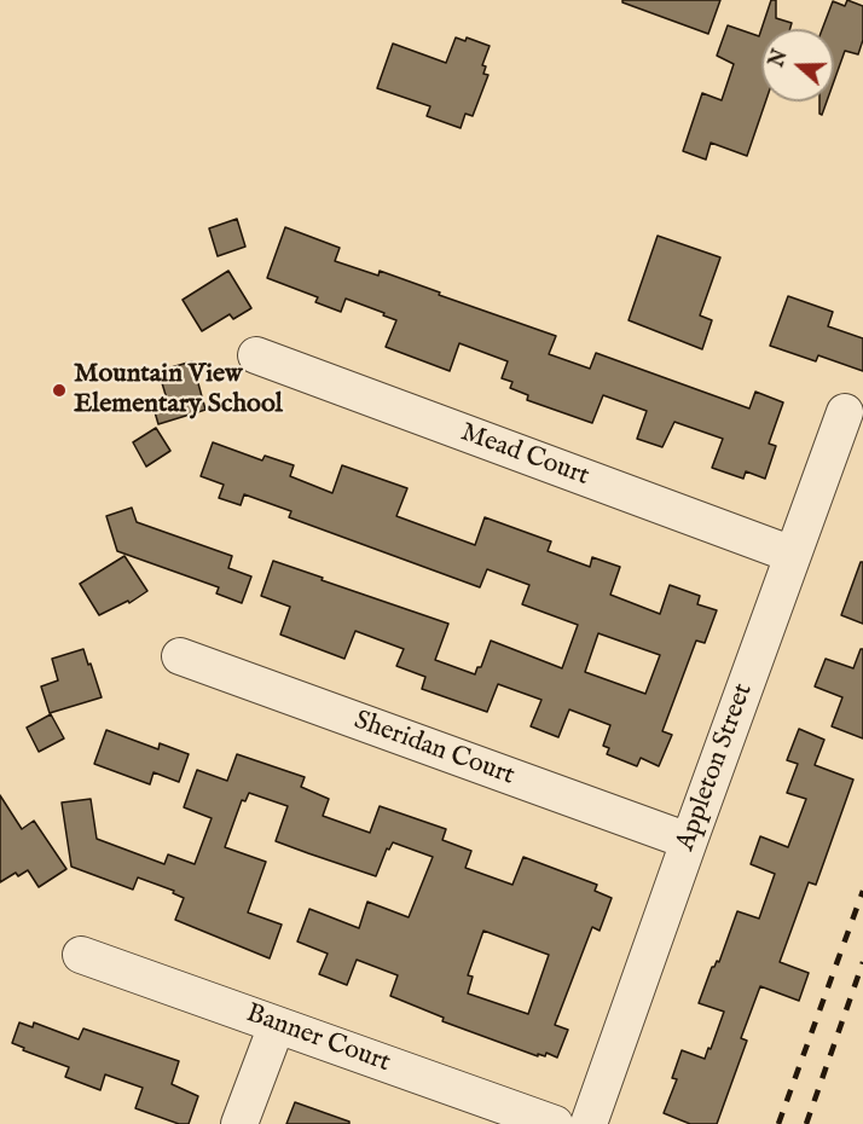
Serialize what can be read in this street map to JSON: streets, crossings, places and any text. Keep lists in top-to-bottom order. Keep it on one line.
{"streets":{"street":["Mead Court","Sheridan Court","Appleton Street","Banner Court"]},"crossings":[["Mead Court","Appleton Street"],["Sheridan Court","Appleton Street"]],"places":["Mountain View Elementary School"],"north":"left"}
